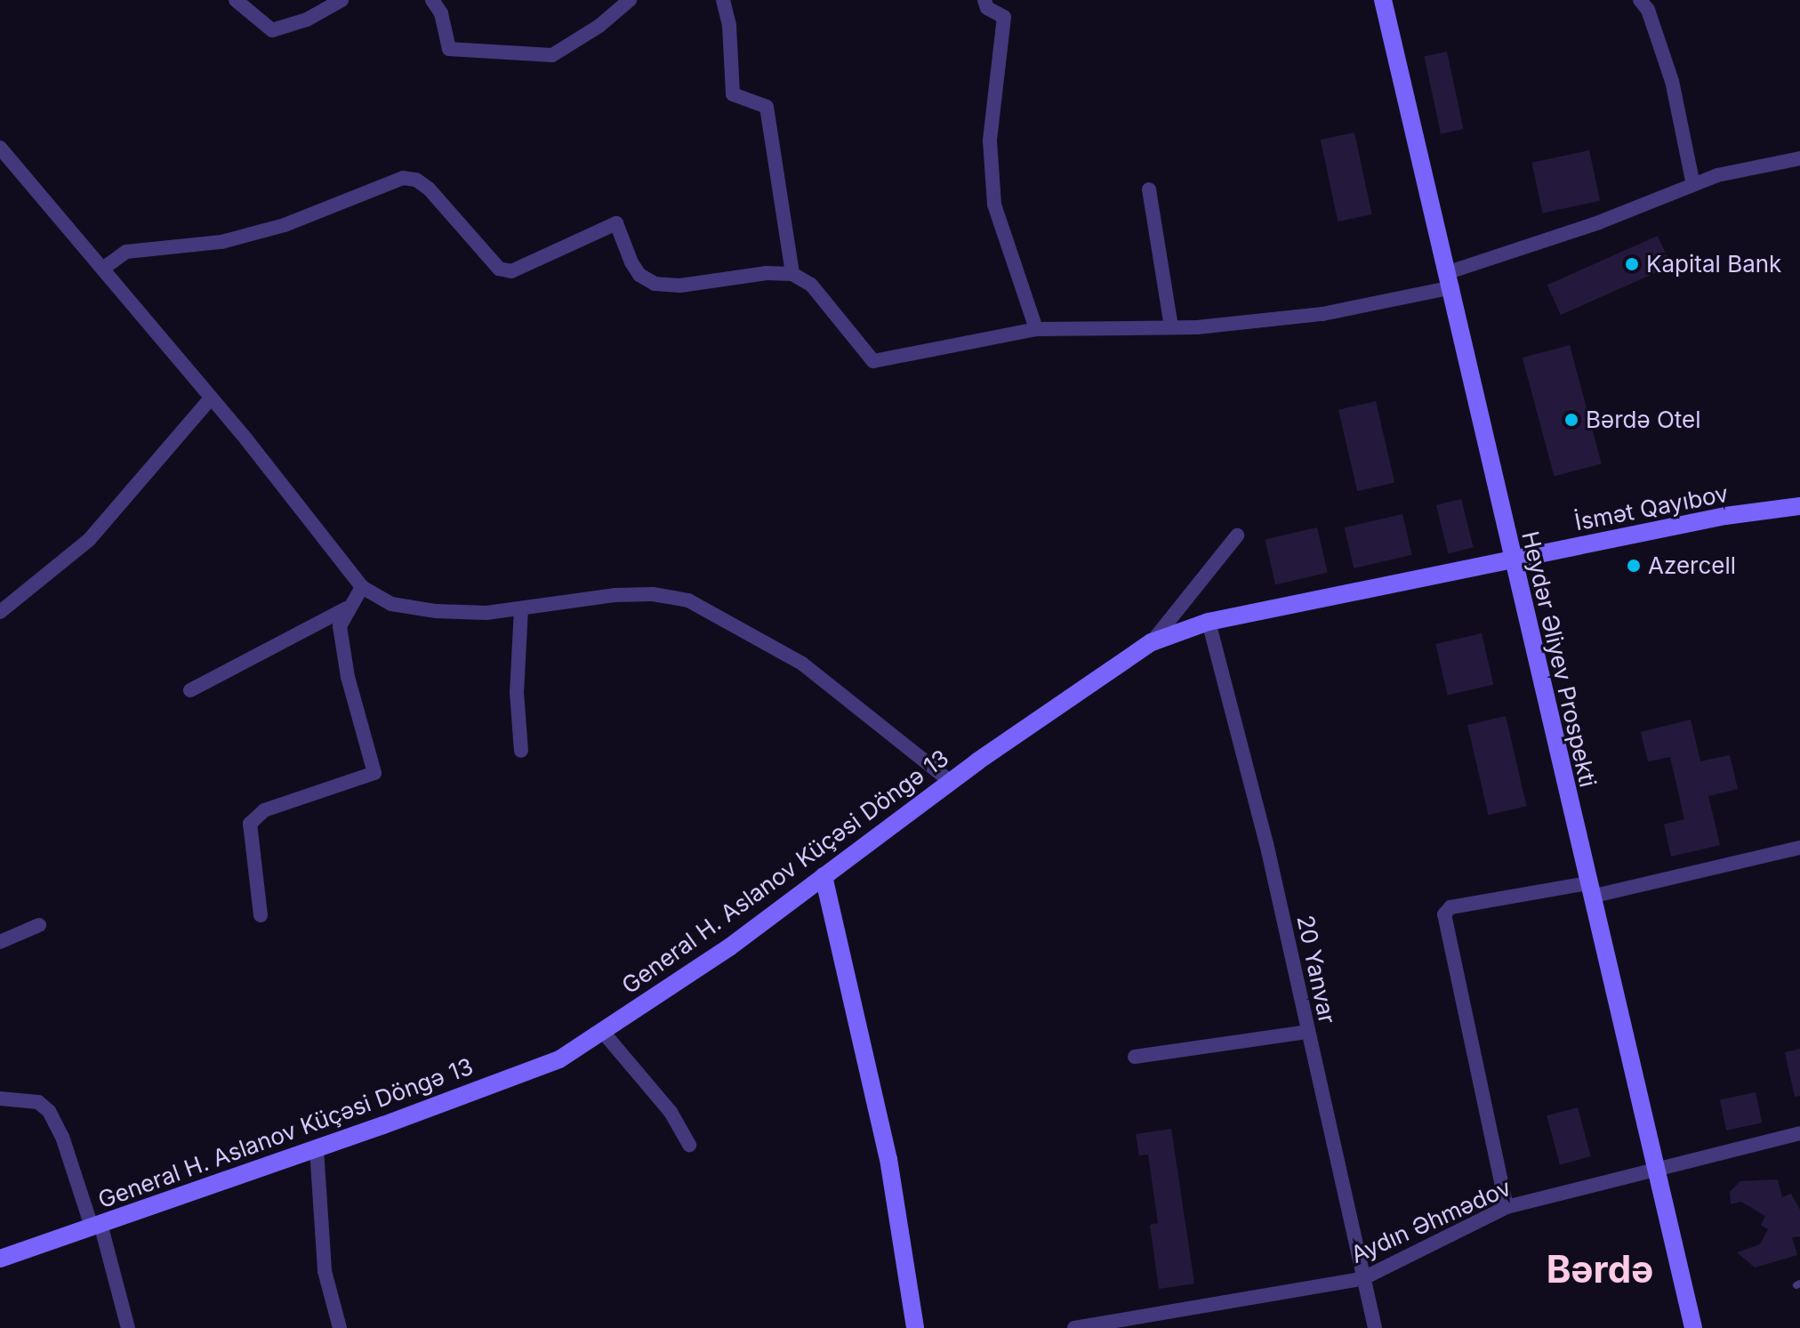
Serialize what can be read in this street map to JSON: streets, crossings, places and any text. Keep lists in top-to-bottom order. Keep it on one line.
{"streets":{"main road":["İsmət Qayıbov","Heydər Əliyev Prospekti","General H. Aslanov Küçəsi Döngə 13"],"street":["20 Yanvar","Aydın Əhmədov"]},"crossings":[["İsmət Qayıbov","Heydər Əliyev Prospekti"],["İsmət Qayıbov","General H. Aslanov Küçəsi Döngə 13"],["Heydər Əliyev Prospekti","General H. Aslanov Küçəsi Döngə 13"],["Heydər Əliyev Prospekti","Aydın Əhmədov"],["General H. Aslanov Küçəsi Döngə 13","20 Yanvar"],["20 Yanvar","Aydın Əhmədov"]],"districts":["Bərdə"],"places":["Kapital Bank","Bərdə Otel","Azercell"]}
